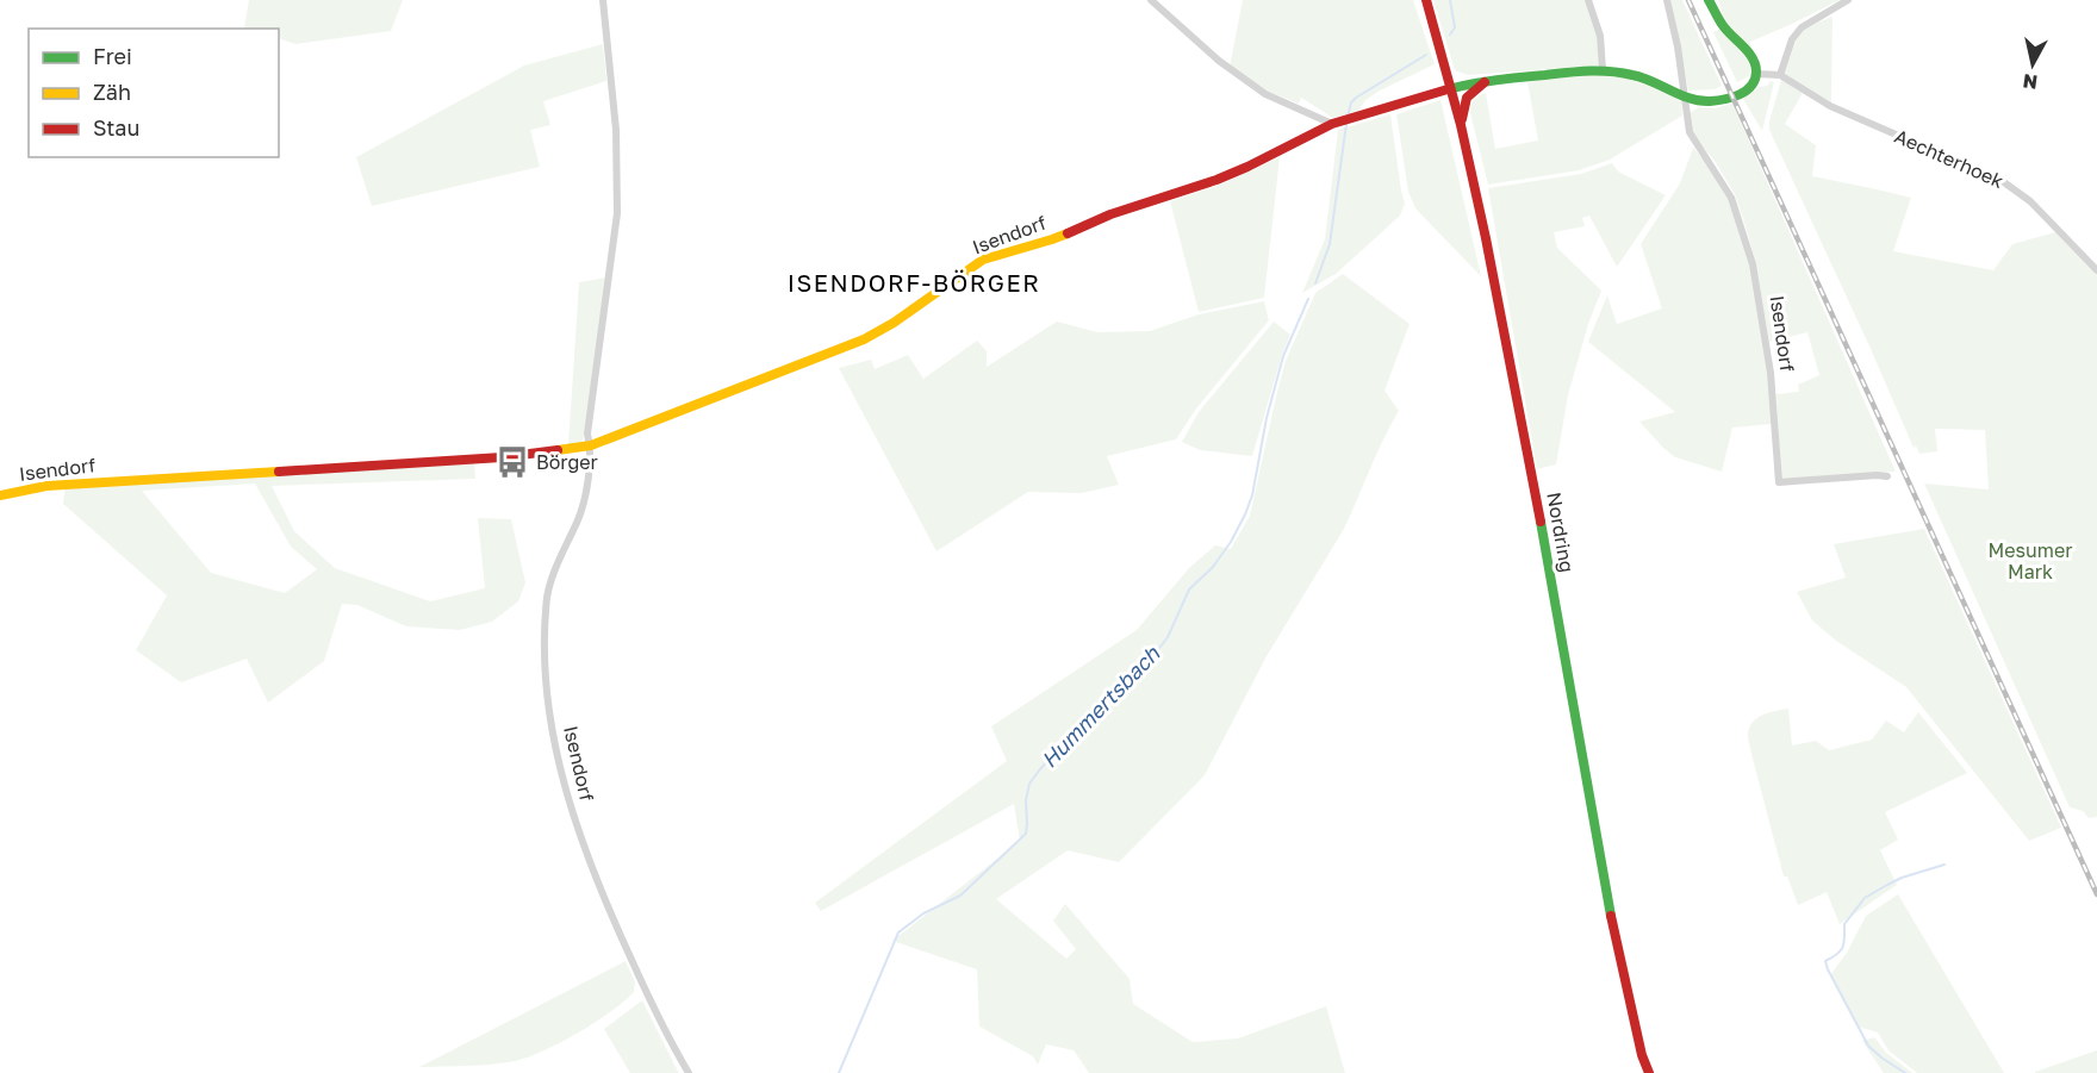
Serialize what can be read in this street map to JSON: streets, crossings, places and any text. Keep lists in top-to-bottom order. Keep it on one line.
{"streets":{"street":["Aechterhoek","Isendorf","Nordring"]},"crossings":[["Aechterhoek","Isendorf"],["Isendorf","Nordring"]],"districts":["ISENDORF-BÖRGER"],"water":["Hummertsbach"],"parks":["Mesumer Mark"],"places":{"bus stop":["Börger"]},"legend":["Frei","Zäh","Stau"],"north":"bottom"}
